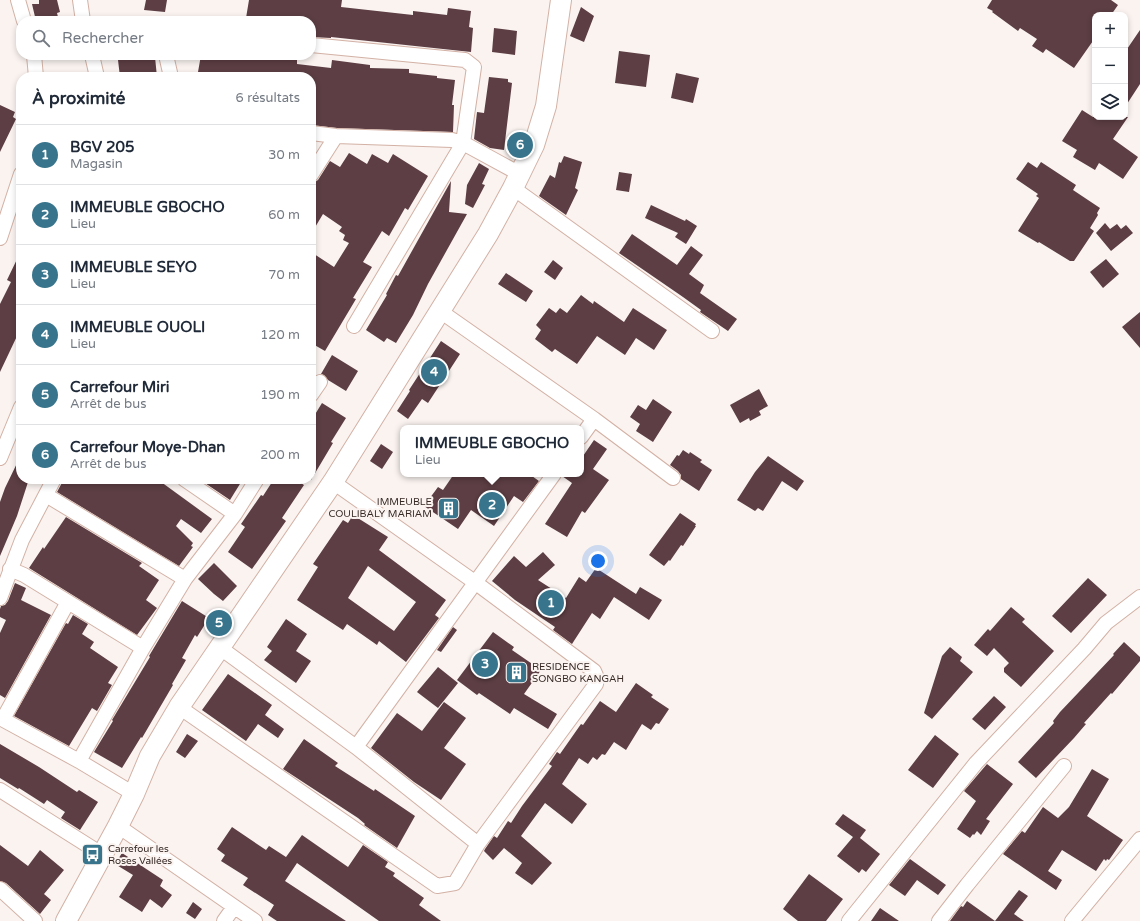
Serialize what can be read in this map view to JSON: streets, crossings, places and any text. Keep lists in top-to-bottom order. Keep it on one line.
{"places":{"building":["IMMEUBLE COULIBALY MARIAM","RESIDENCE SONGBO KANGAH"],"bus stop":["Carrefour les Roses Vallées"]},"page":{"map_buttons":["+","−"],"search":"Rechercher","heading":["À proximité","6 résultats"],"list":[{"mark":"1","name":"BGV 205","note":"Magasin","value":"30 m"},{"mark":"2","name":"IMMEUBLE GBOCHO","note":"Lieu","value":"60 m"},{"mark":"3","name":"IMMEUBLE SEYO","note":"Lieu","value":"70 m"},{"mark":"4","name":"IMMEUBLE OUOLI","note":"Lieu","value":"120 m"},{"mark":"5","name":"Carrefour Miri","note":"Arrêt de bus","value":"190 m"},{"mark":"6","name":"Carrefour Moye-Dhan","note":"Arrêt de bus","value":"200 m"}],"pins":["6","4","2","1","5","3"],"popup":["IMMEUBLE GBOCHO","Lieu"]}}
